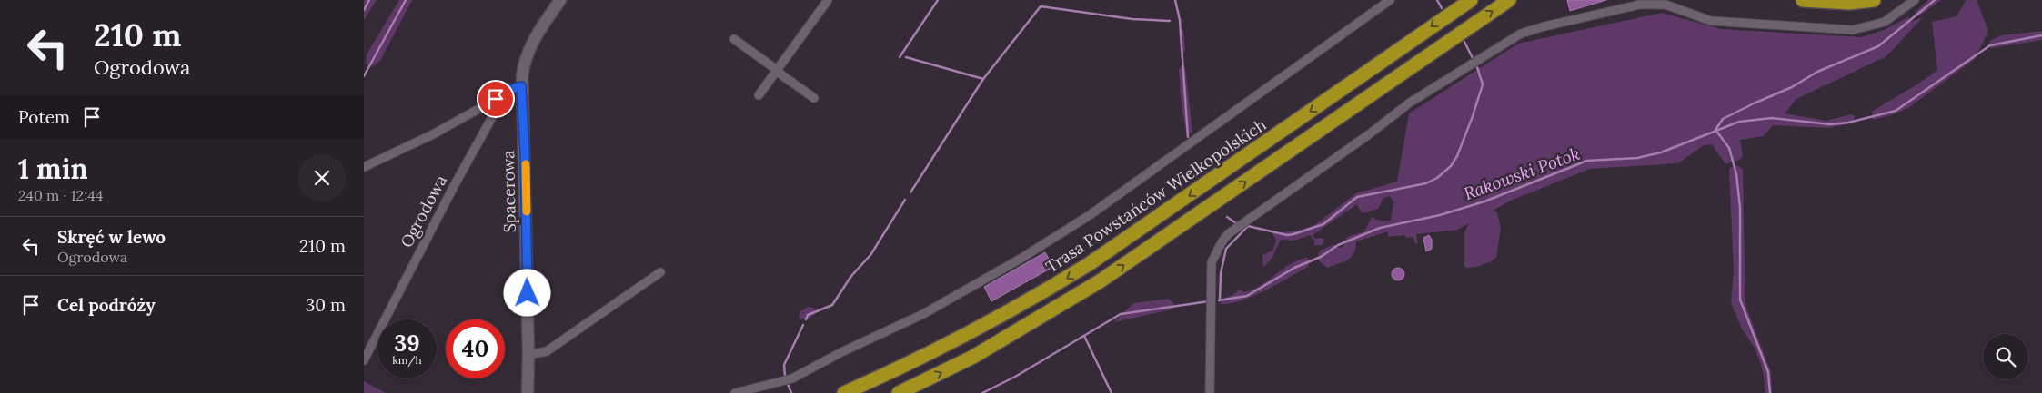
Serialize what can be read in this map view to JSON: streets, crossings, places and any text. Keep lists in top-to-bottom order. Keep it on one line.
{"streets":{"highway":["Trasa Powstańców Wielkopolskich"],"street":["Spacerowa","Ogrodowa"]},"water":["Rakowski Potok"],"page":{"turn":["210 m","Ogrodowa"],"then":"Potem","heading":["1 min","240 m · 12:44"],"list":[{"name":"Skręć w lewo","note":"Ogrodowa","value":"210 m"},{"name":"Cel podróży","value":"30 m"}],"speed":"39 km/h","limit":"40"}}
